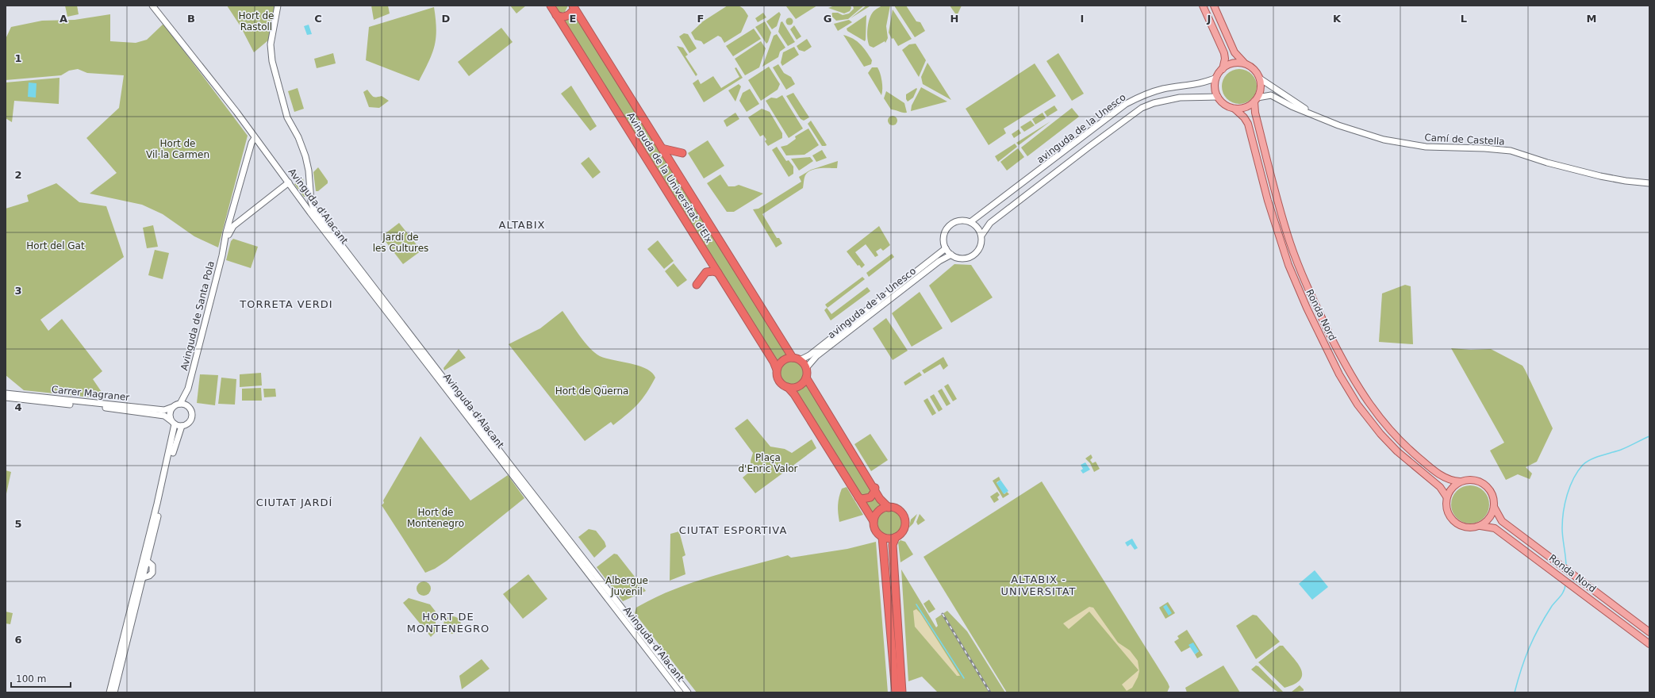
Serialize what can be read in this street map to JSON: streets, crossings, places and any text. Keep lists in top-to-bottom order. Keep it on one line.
{"streets":{"highway":["Avinguda de la Universitat d'Elx"],"main road":["avinguda de la Unesco","Camí de Castella","Avinguda d'Alacant","Ronda Nord","Avinguda de Santa Pola","Carrer Magraner"]},"crossings":[["avinguda de la Unesco","Camí de Castella"],["avinguda de la Unesco","Avinguda de la Universitat d'Elx"],["avinguda de la Unesco","Ronda Nord"],["Camí de Castella","Ronda Nord"],["Avinguda d'Alacant","Avinguda de Santa Pola"],["Avinguda de Santa Pola","Carrer Magraner"]],"districts":["ALTABIX","TORRETA VERDI","CIUTAT JARDÍ","CIUTAT ESPORTIVA","ALTABIX - UNIVERSITAT","HORT DE MONTENEGRO"],"parks":["Hort de Rastoll","Hort de Vil·la Carmen","Jardí de les Cultures","Hort del Gat","Hort de Qüerna","Plaça d'Enric Valor","Hort de Montenegro","Albergue Juvenil"],"scale_bar":"100 m","grid":{"columns":["A","B","C","D","E","F","G","H","I","J","K","L","M"],"rows":["1","2","3","4","5","6"]}}
